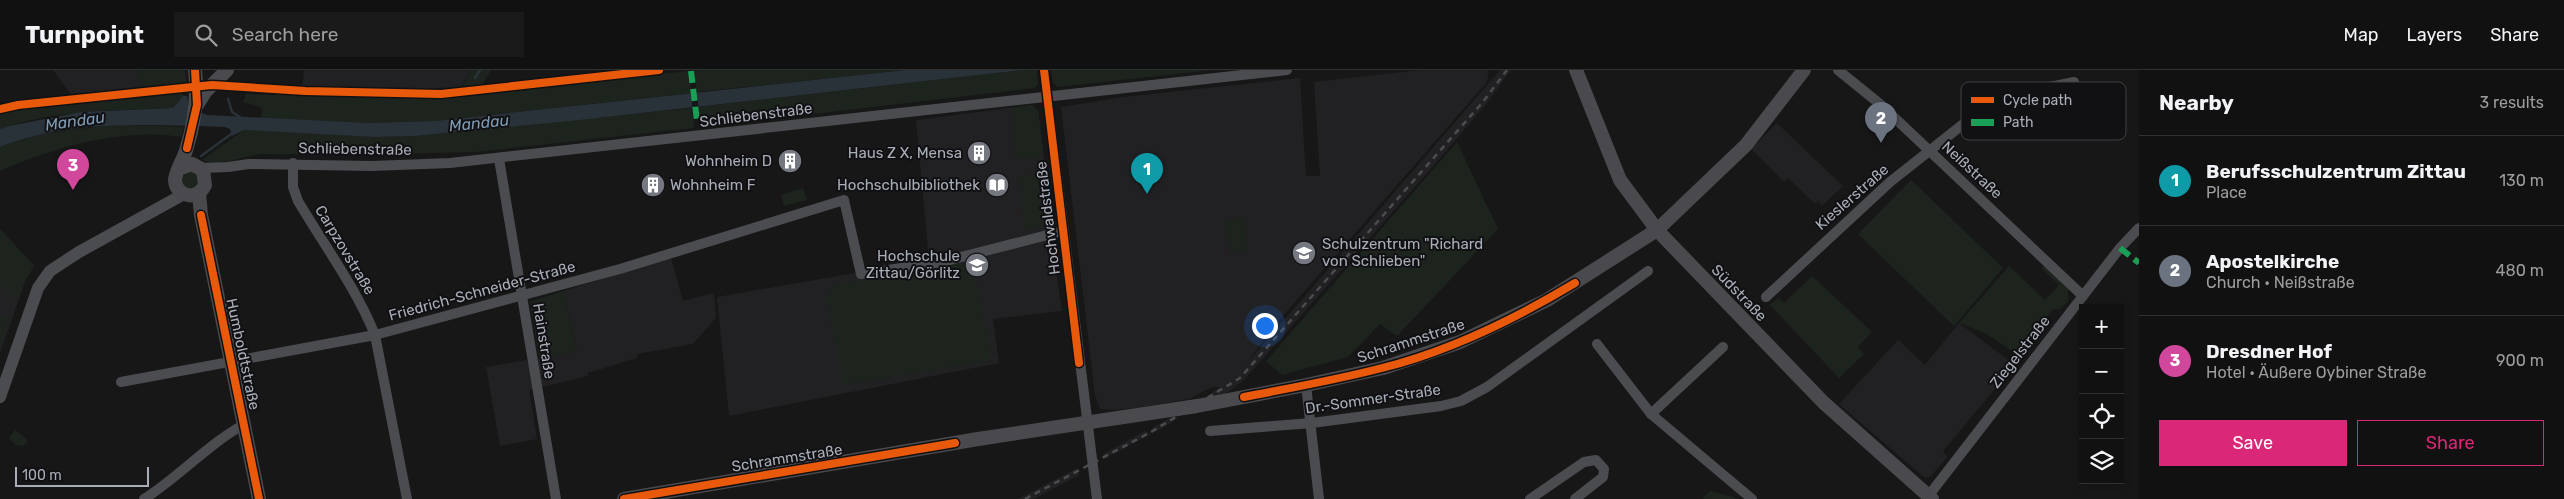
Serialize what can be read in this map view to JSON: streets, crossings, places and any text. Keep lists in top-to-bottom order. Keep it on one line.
{"streets":{"main road":["Südstraße","Schrammstraße","Humboldtstraße"],"street":["Schliebenstraße","Neißstraße","Kieslerstraße","Hochwaldstraße","Carpzovstraße","Friedrich-Schneider-Straße","Hainstraße","Ziegelstraße","Dr.-Sommer-Straße"]},"crossings":[["Schliebenstraße","Hochwaldstraße"],["Schliebenstraße","Carpzovstraße"],["Schliebenstraße","Hainstraße"],["Schliebenstraße","Humboldtstraße"],["Neißstraße","Kieslerstraße"],["Neißstraße","Ziegelstraße"],["Hochwaldstraße","Friedrich-Schneider-Straße"],["Hochwaldstraße","Schrammstraße"],["Carpzovstraße","Friedrich-Schneider-Straße"],["Friedrich-Schneider-Straße","Hainstraße"],["Friedrich-Schneider-Straße","Humboldtstraße"],["Südstraße","Schrammstraße"],["Südstraße","Ziegelstraße"]],"water":["Mandau"],"places":{"building":["Haus Z X, Mensa","Wohnheim D","Wohnheim F"],"library":["Hochschulbibliothek"],"school or university":["Schulzentrum \"Richard von Schlieben\"","Hochschule Zittau/Görlitz"]},"legend":["Cycle path","Path"],"scale_bar":"100 m","page":{"header":"Turnpoint","search":"Search here","nav":["Map","Layers","Share"],"heading":["Nearby","3 results"],"pins":["2","3","1"],"list":[{"mark":"1","name":"Berufsschulzentrum Zittau","note":"Place","value":"130 m"},{"mark":"2","name":"Apostelkirche","note":"Church · Neißstraße","value":"480 m"},{"mark":"3","name":"Dresdner Hof","note":"Hotel · Äußere Oybiner Straße","value":"900 m"}],"map_buttons":["+","−"],"buttons":["Save","Share"],"scale":"100 m"}}
